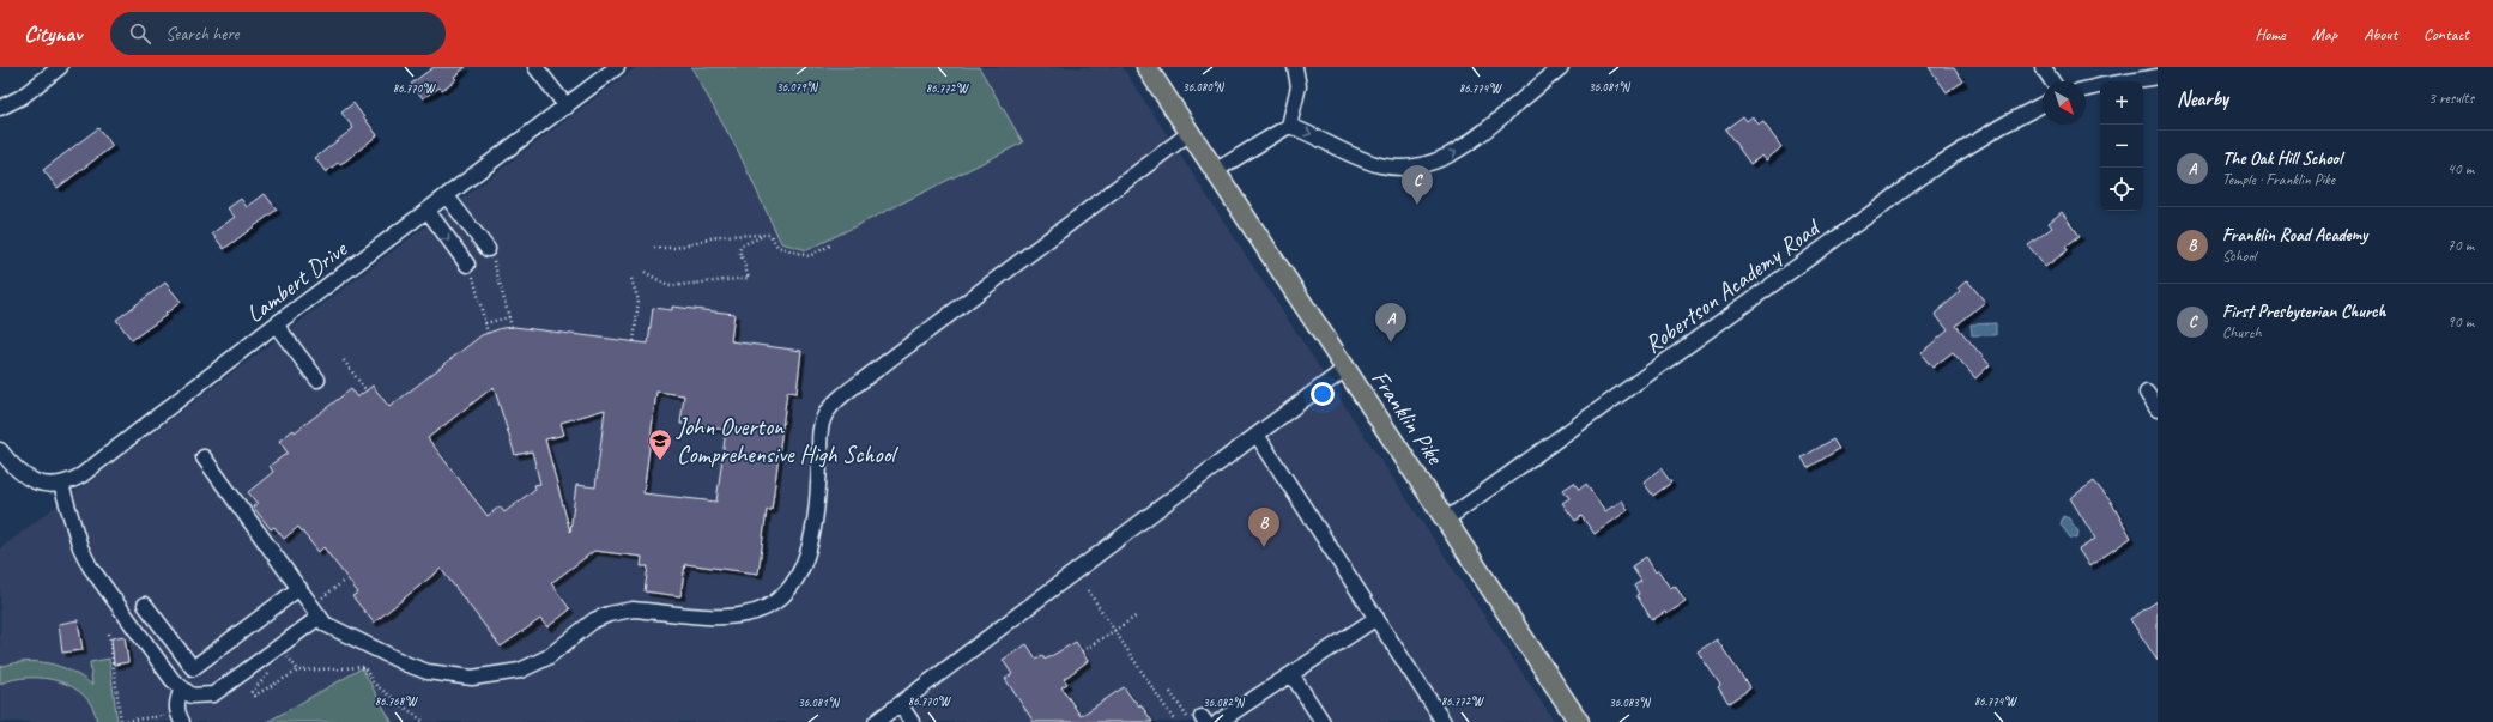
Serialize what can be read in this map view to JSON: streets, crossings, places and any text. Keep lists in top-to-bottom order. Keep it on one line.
{"streets":{"main road":["Franklin Pike"],"street":["Lambert Drive","Robertson Academy Road"]},"crossings":[["Robertson Academy Road","Franklin Pike"]],"places":{"school or university":["John Overton Comprehensive High School"]},"north":"bottom right","page":{"header":"Citynav","search":"Search here","nav":["Home","Map","About","Contact"],"heading":["Nearby","3 results"],"map_buttons":["+","−"],"list":[{"mark":"A","name":"The Oak Hill School","note":"Temple · Franklin Pike","value":"40 m"},{"mark":"B","name":"Franklin Road Academy","note":"School","value":"70 m"},{"mark":"C","name":"First Presbyterian Church","note":"Church","value":"90 m"}],"pins":["C","A","B"]},"coordinates":["36.079°N","36.081°N","36.080°N","86.770°W","86.772°W","86.774°W","86.768°W","36.082°N","36.083°N"]}
